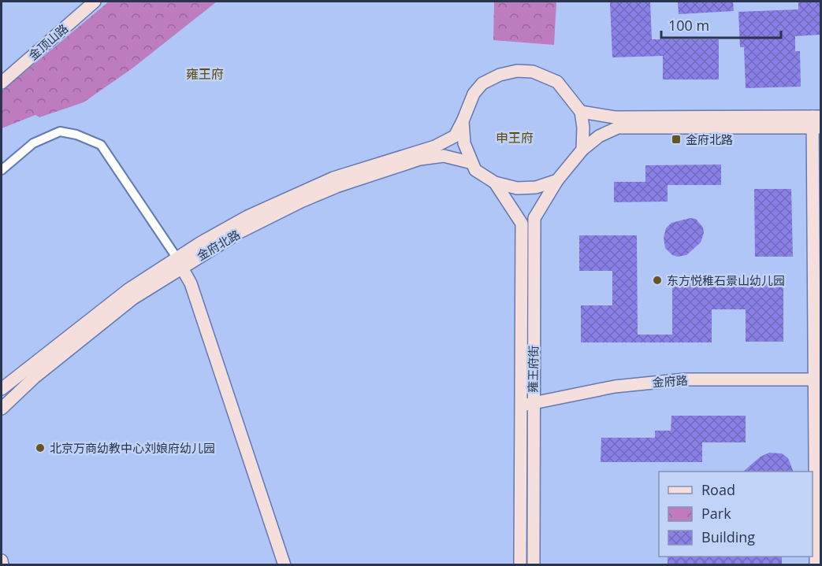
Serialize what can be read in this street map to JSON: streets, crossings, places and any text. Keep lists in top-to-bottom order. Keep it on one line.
{"streets":{"main road":["金顶山路","金府北路","雍王府街","金府路"]},"crossings":[["金府北路","雍王府街"],["雍王府街","金府路"]],"districts":["雍王府","申王府"],"places":{"transit":["金府北路"],"other":["东方悦稚石景山幼儿园","北京万商幼教中心刘娘府幼儿园"]},"legend":["Road","Park","Building"],"scale_bar":"100 m"}
